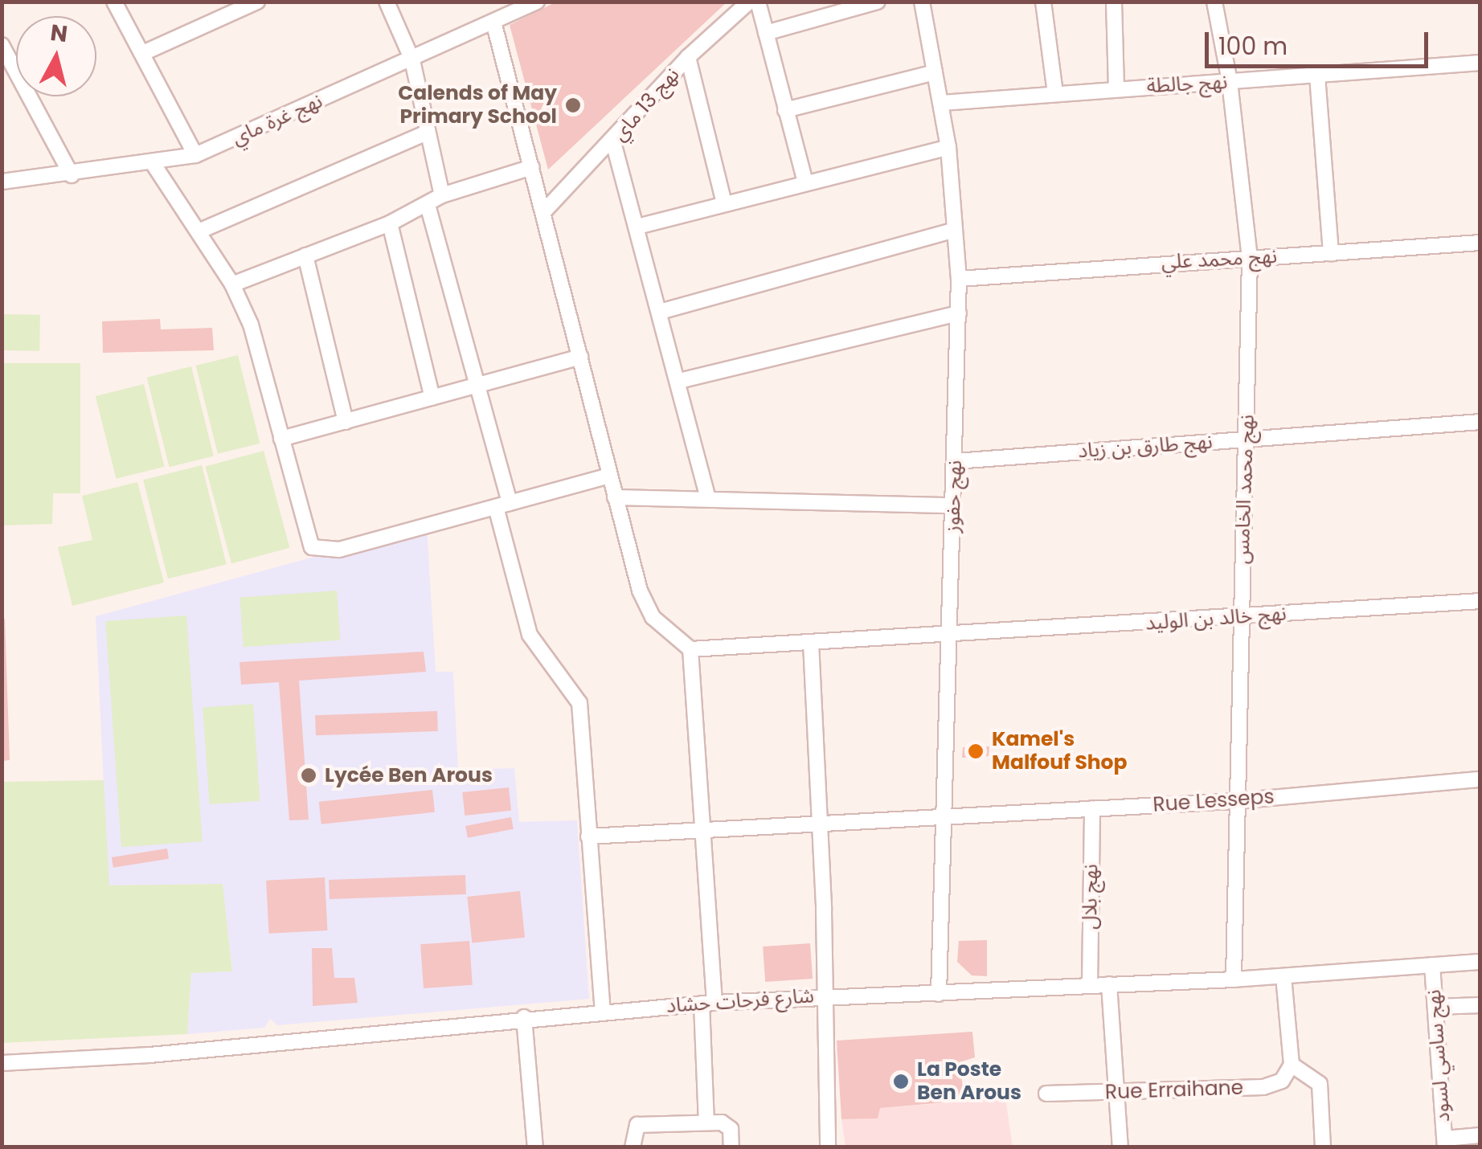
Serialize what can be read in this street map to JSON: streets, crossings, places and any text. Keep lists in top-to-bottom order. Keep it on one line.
{"streets":{"street":["نهج جالطة","نهج 13 ماي","نهج غرة ماي","نهج محمد علي","نهج طارق بن زياد","نهج محمد الخامس","نهج حفوز","نهج خالد بن الوليد","Rue Lesseps","نهج بلال","شارع فرحات حشاد","نهج ساسي لسود","Rue Erraihane"]},"crossings":[["نهج جالطة","نهج محمد الخامس"],["نهج جالطة","نهج حفوز"],["نهج محمد علي","نهج محمد الخامس"],["نهج محمد علي","نهج حفوز"],["نهج طارق بن زياد","نهج محمد الخامس"],["نهج طارق بن زياد","نهج حفوز"],["نهج محمد الخامس","نهج خالد بن الوليد"],["نهج محمد الخامس","Rue Lesseps"],["نهج محمد الخامس","شارع فرحات حشاد"],["نهج حفوز","نهج خالد بن الوليد"],["نهج حفوز","Rue Lesseps"],["نهج حفوز","شارع فرحات حشاد"],["Rue Lesseps","نهج بلال"],["نهج بلال","شارع فرحات حشاد"],["شارع فرحات حشاد","نهج ساسي لسود"]],"places":["Calends of May Primary School","Kamel's Malfouf Shop","Lycée Ben Arous","La Poste Ben Arous"],"scale_bar":"100 m","north":"top"}
